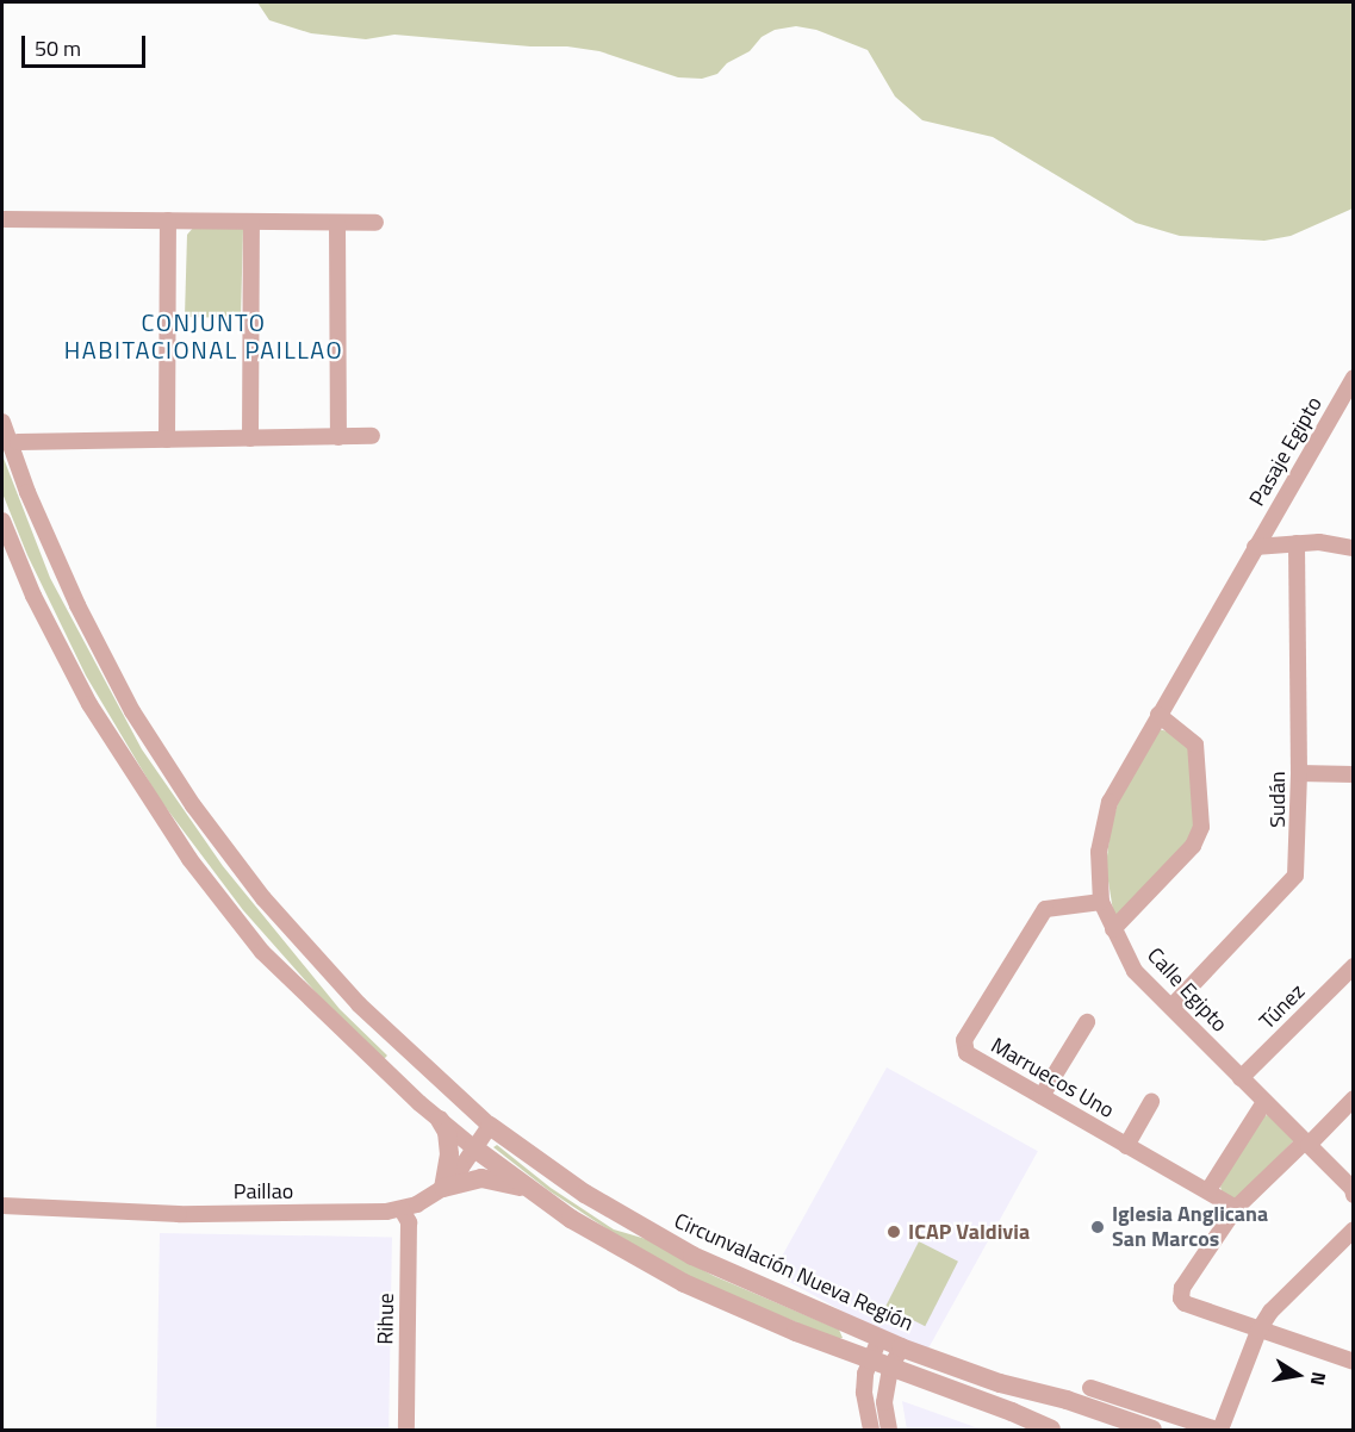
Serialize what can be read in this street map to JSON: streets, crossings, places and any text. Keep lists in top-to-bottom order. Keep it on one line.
{"streets":{"street":["Pasaje Egipto","Sudán","Calle Egipto","Túnez","Marruecos Uno","Paillao","Circunvalación Nueva Región","Rihue"]},"crossings":[["Pasaje Egipto","Calle Egipto"],["Sudán","Calle Egipto"],["Calle Egipto","Túnez"],["Calle Egipto","Marruecos Uno"],["Paillao","Circunvalación Nueva Región"],["Paillao","Rihue"]],"districts":["CONJUNTO HABITACIONAL PAILLAO"],"places":["Iglesia Anglicana San Marcos","ICAP Valdivia"],"scale_bar":"50 m","north":"right"}
